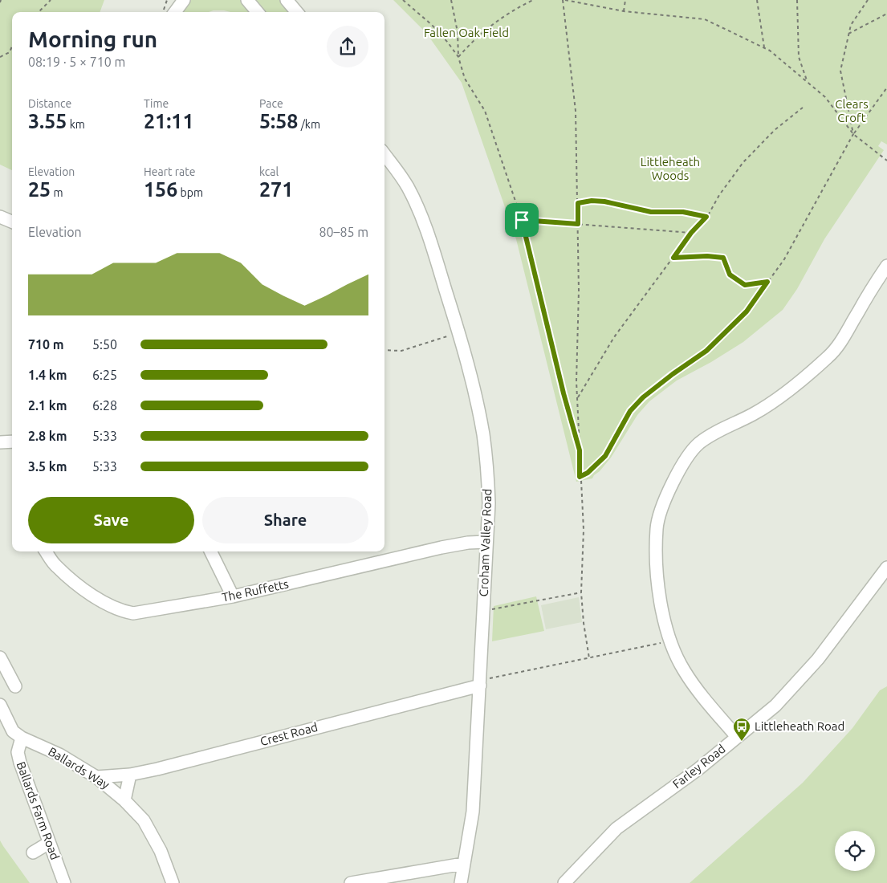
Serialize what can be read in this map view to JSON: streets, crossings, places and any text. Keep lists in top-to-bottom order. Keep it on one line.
{"streets":{"street":["Croham Valley Road","The Ruffetts","Crest Road","Farley Road","Ballards Way","Ballards Farm Road"]},"crossings":[["Croham Valley Road","The Ruffetts"],["Croham Valley Road","Crest Road"],["Crest Road","Ballards Way"],["Ballards Way","Ballards Farm Road"]],"parks":["Fallen Oak Field","Clears Croft","Littleheath Woods"],"places":{"bus stop":["Littleheath Road"]},"page":{"heading":["Morning run","08:19 · 5 × 710 m"],"stats":[["Distance","3.55 km"],["Time","21:11"],["Pace","5:58 /km"],["Elevation","25 m"],["Heart rate","156 bpm"],["kcal","271"]],"chart":["Elevation","80–85 m"],"list":[{"name":"710 m","note":"5:50"},{"name":"1.4 km","note":"6:25"},{"name":"2.1 km","note":"6:28"},{"name":"2.8 km","note":"5:33"},{"name":"3.5 km","note":"5:33"}],"buttons":["Save","Share"]}}
